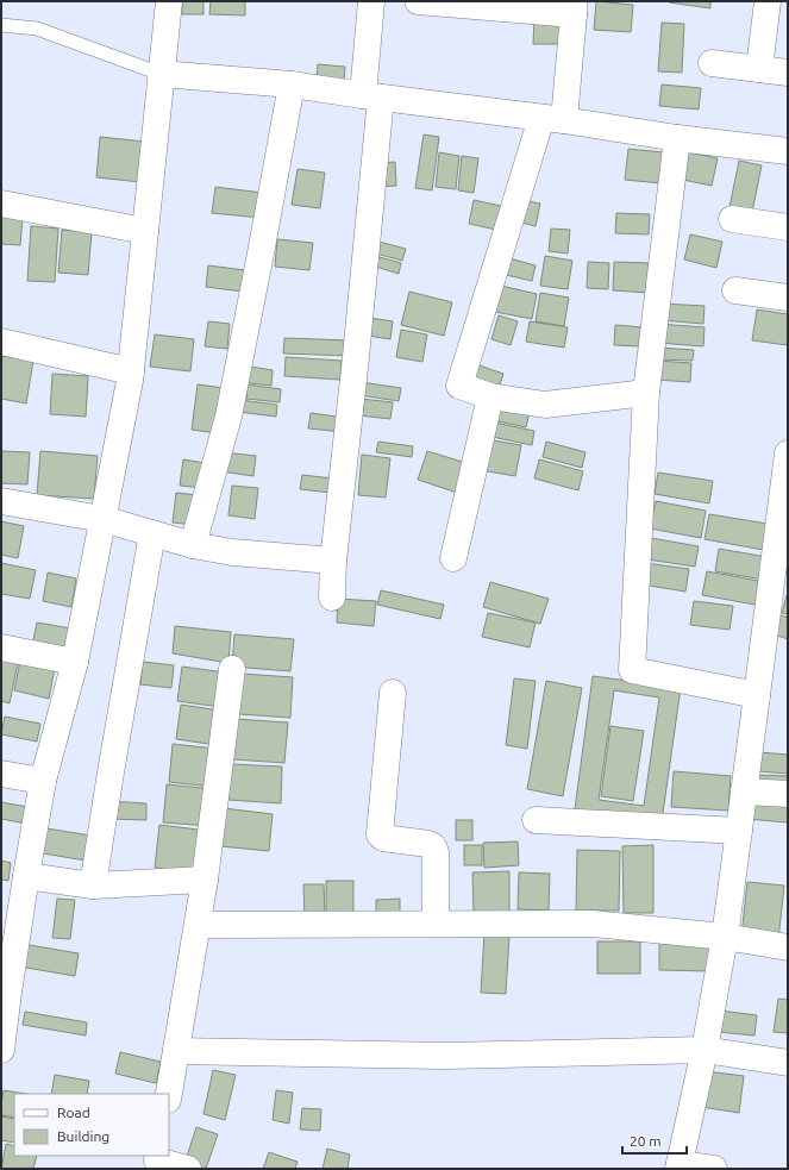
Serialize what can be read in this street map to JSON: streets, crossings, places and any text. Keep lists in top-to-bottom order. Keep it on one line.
{"legend":["Road","Building"],"scale_bar":"20 m"}
